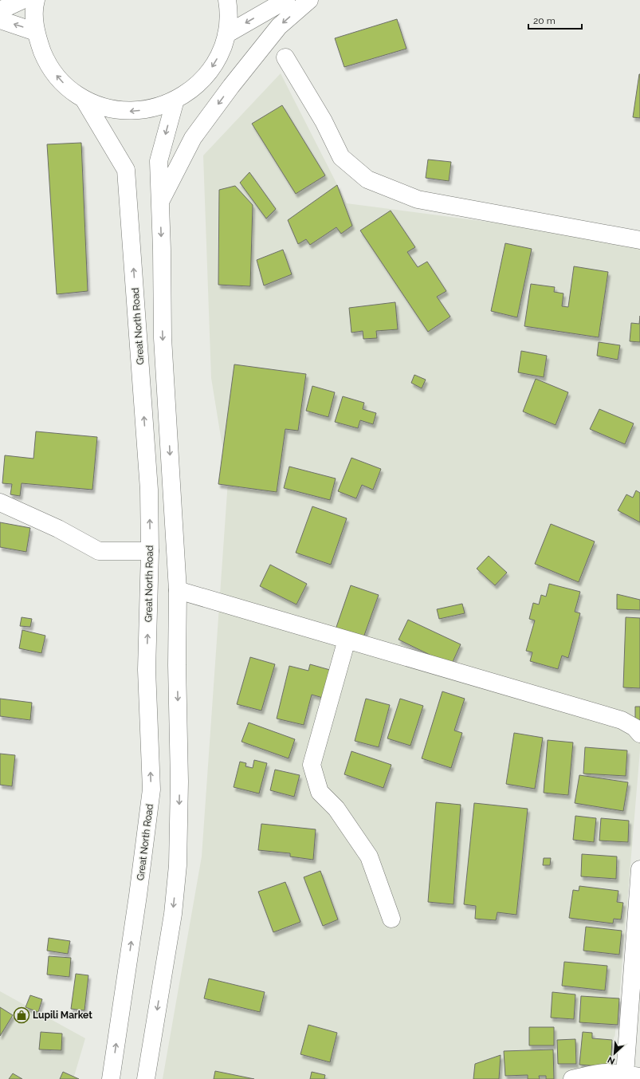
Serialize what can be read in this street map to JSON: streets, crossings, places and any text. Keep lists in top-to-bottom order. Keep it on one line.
{"streets":{"main road":["Great North Road"]},"places":{"shop":["Lupili Market"]},"scale_bar":"20 m","north":"bottom left"}
